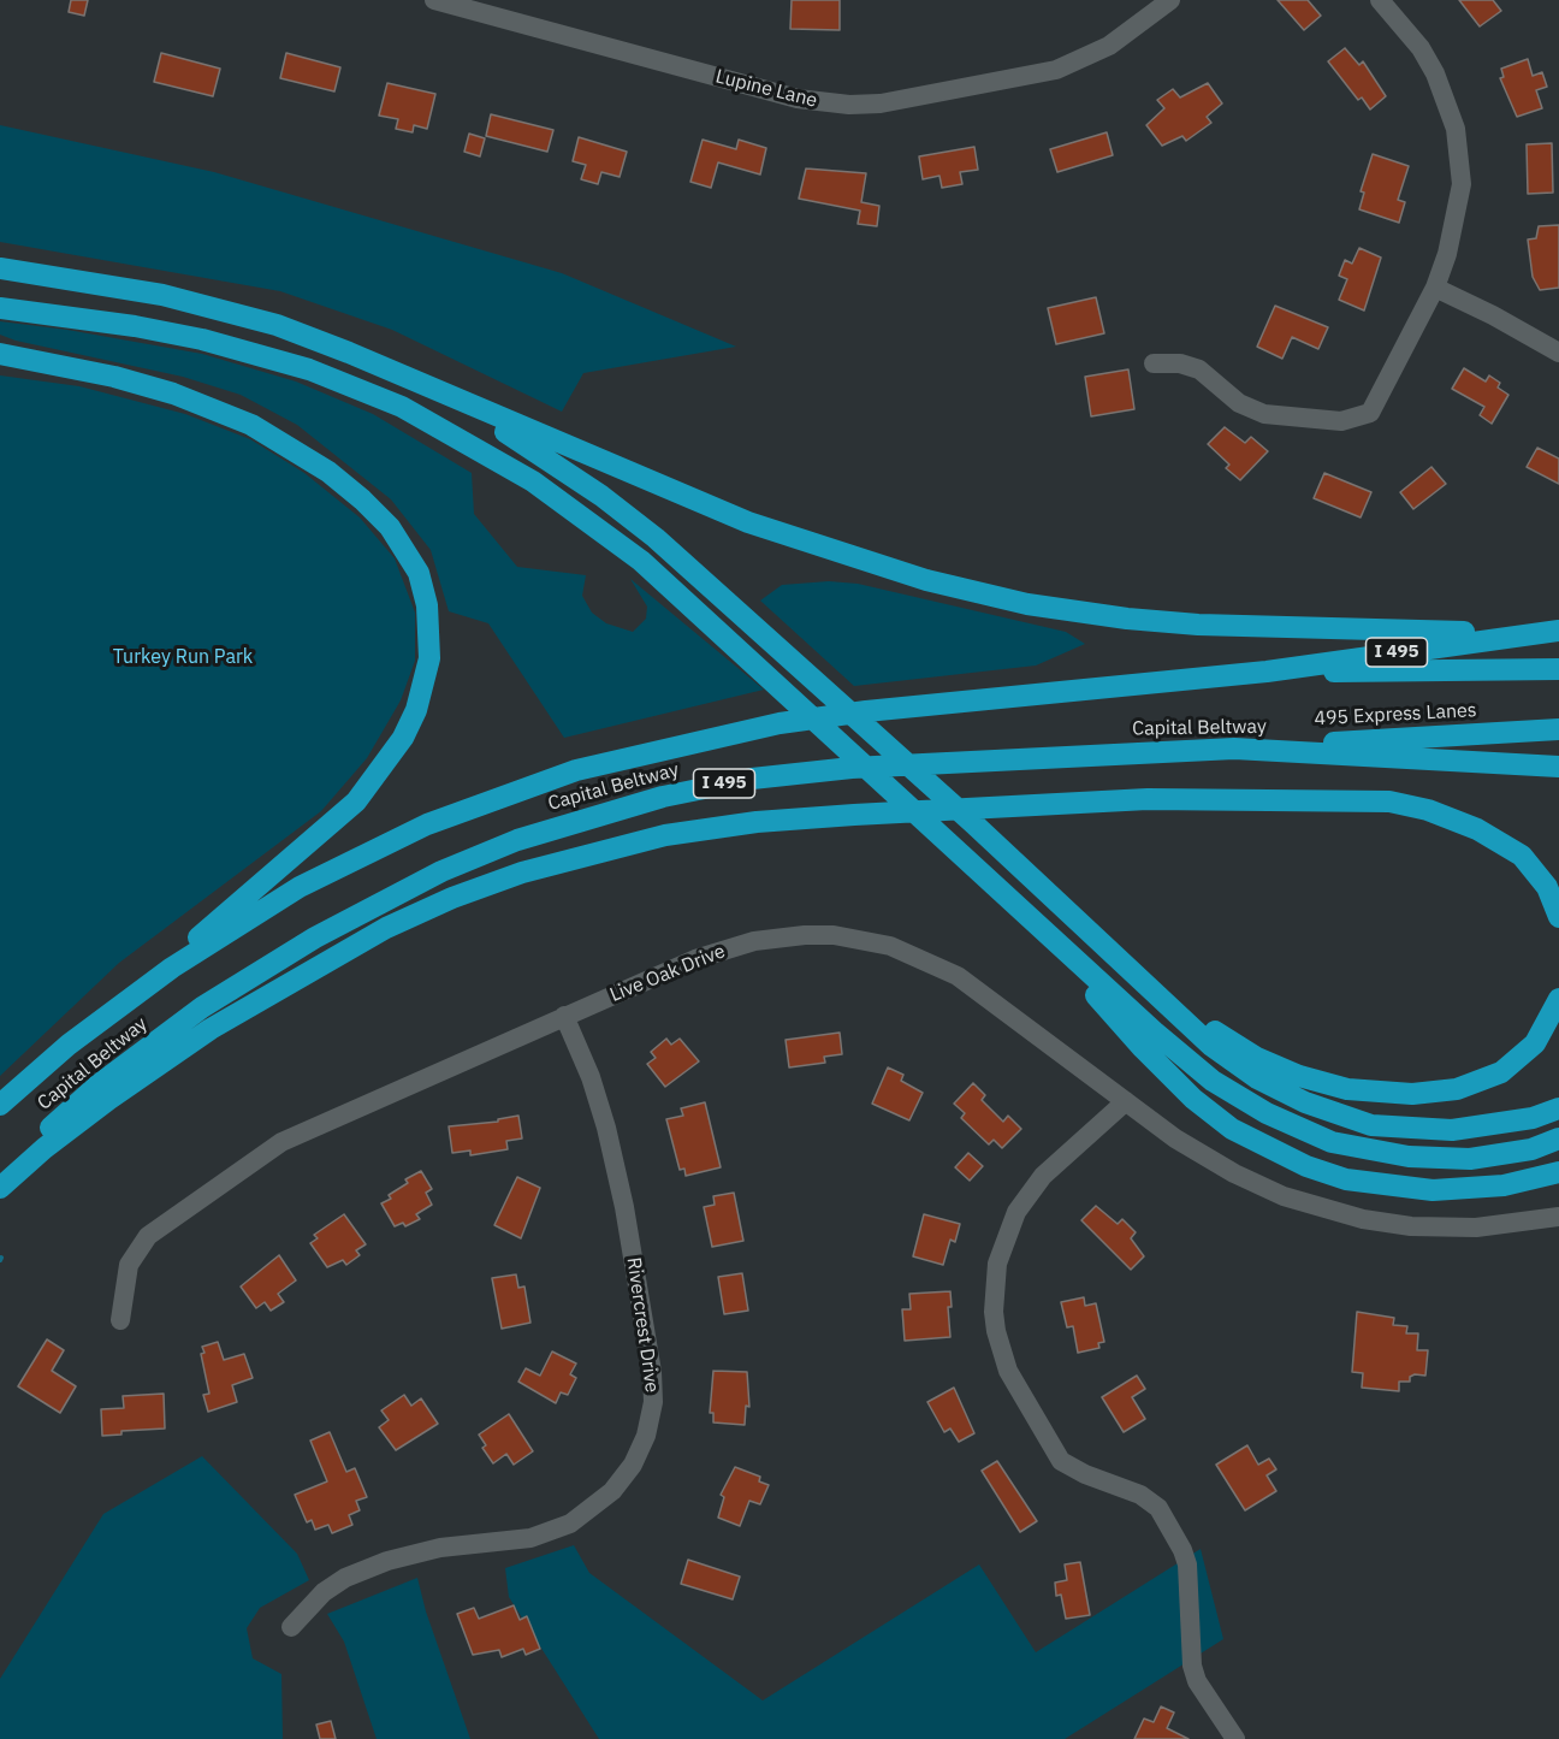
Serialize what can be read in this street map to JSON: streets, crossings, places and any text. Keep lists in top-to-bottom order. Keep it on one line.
{"streets":{"highway":["I 495","495 Express Lanes","Capital Beltway"],"street":["Lupine Lane","Live Oak Drive","Rivercrest Drive"]},"crossings":[["495 Express Lanes","Capital Beltway"],["Live Oak Drive","Rivercrest Drive"]],"parks":["Turkey Run Park"]}
